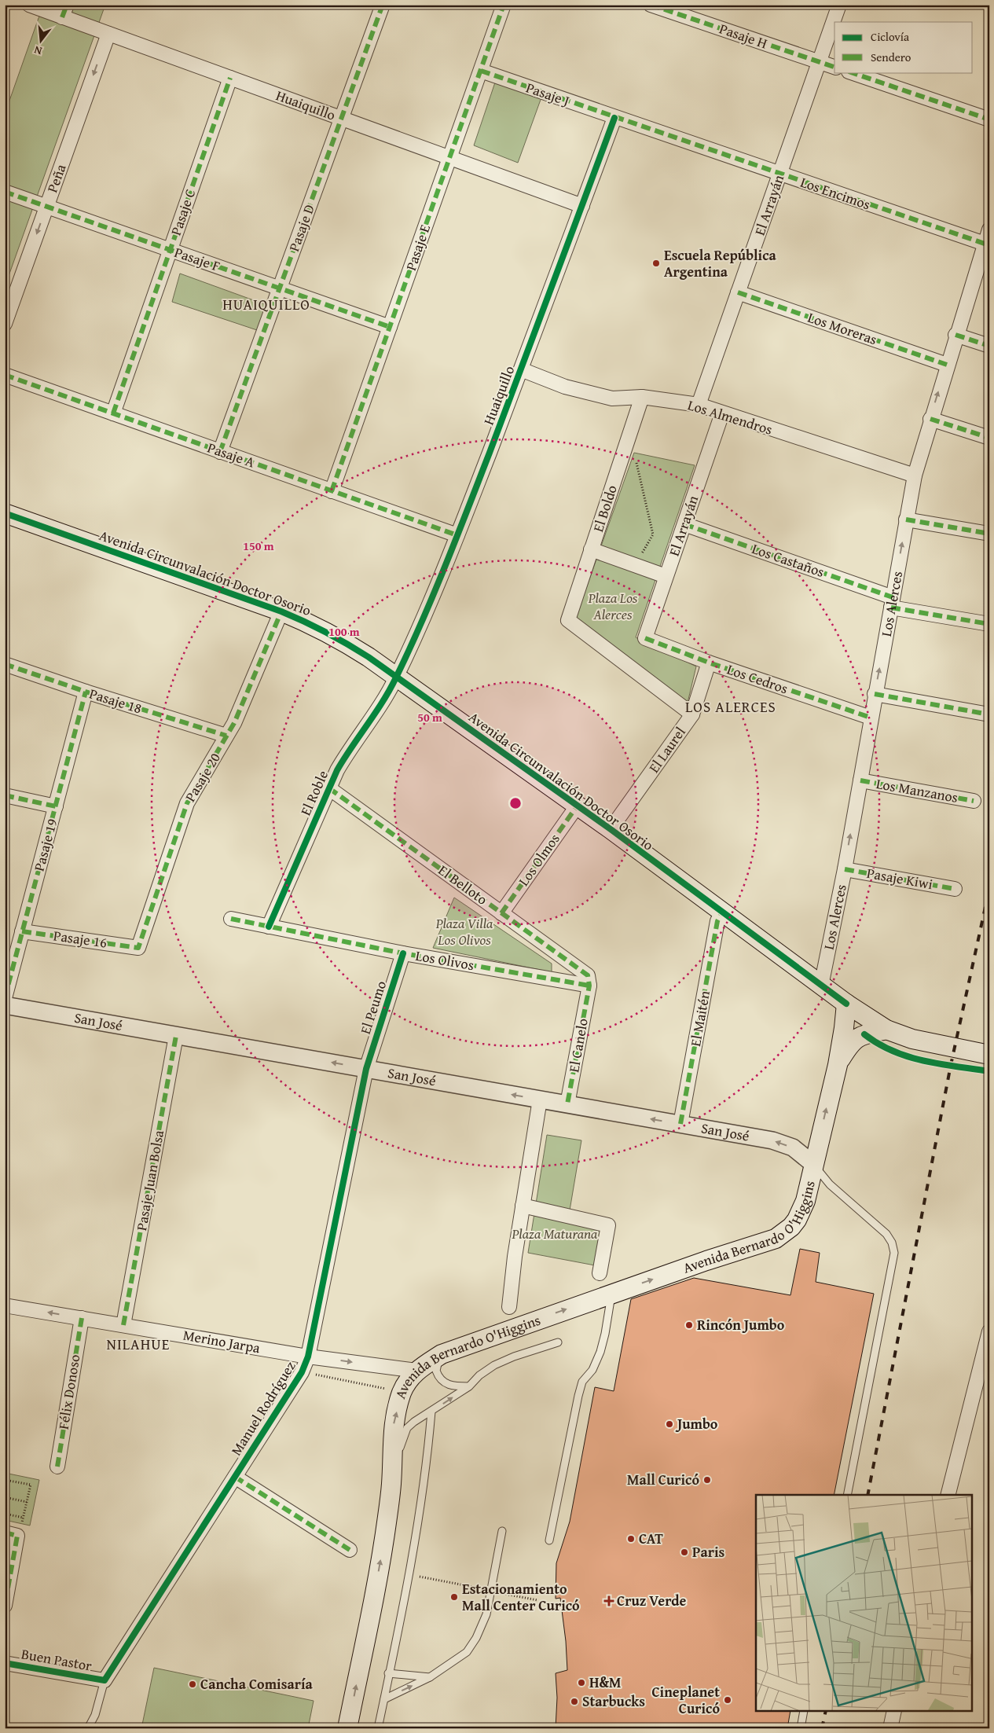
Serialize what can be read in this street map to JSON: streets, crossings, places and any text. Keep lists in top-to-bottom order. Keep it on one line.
{"streets":{"main road":["Avenida Circunvalación Doctor Osorio","Avenida Bernardo O'Higgins"],"street":["Pasaje H","Pasaje J","Huaiquillo","Peña","Los Encimos","El Arrayán","Pasaje C","Pasaje D","Pasaje E","Pasaje F","Los Moreras","Los Almendros","Pasaje A","El Boldo","Los Castaños","Los Alerces","Los Cedros","Pasaje 18","El Laurel","Pasaje 20","Los Manzanos","El Roble","Pasaje 19","Los Olmos","Pasaje Kiwi","El Belloto","Pasaje 16","Los Olivos","El Peumo","El Maitén","San José","El Canelo","Pasaje Juan Bolsa","Merino Jarpa","Félix Donoso","Manuel Rodríguez","Buen Pastor"]},"crossings":[["Pasaje H","El Arrayán"],["Pasaje J","Huaiquillo"],["Pasaje J","Los Encimos"],["Pasaje J","Pasaje E"],["Huaiquillo","Peña"],["Huaiquillo","Los Encimos"],["Huaiquillo","Pasaje C"],["Huaiquillo","Pasaje D"],["Huaiquillo","Pasaje E"],["Huaiquillo","Los Almendros"],["Huaiquillo","Pasaje A"],["Huaiquillo","Avenida Circunvalación Doctor Osorio"],["Huaiquillo","El Roble"],["Peña","Pasaje F"],["Los Encimos","El Arrayán"],["Los Encimos","Los Alerces"],["El Arrayán","Los Moreras"],["El Arrayán","Los Almendros"],["El Arrayán","Los Castaños"],["El Arrayán","Los Cedros"],["Pasaje C","Pasaje F"],["Pasaje C","Pasaje A"],["Pasaje D","Pasaje F"],["Pasaje D","Pasaje A"],["Pasaje E","Pasaje F"],["Pasaje E","Pasaje A"],["Los Moreras","Los Alerces"],["Los Almendros","El Boldo"],["Los Almendros","Los Alerces"],["El Boldo","El Laurel"],["Los Castaños","Los Alerces"],["Avenida Circunvalación Doctor Osorio","Los Alerces"],["Avenida Circunvalación Doctor Osorio","El Laurel"],["Avenida Circunvalación Doctor Osorio","Pasaje 20"],["Avenida Circunvalación Doctor Osorio","El Roble"],["Avenida Circunvalación Doctor Osorio","Los Olmos"],["Avenida Circunvalación Doctor Osorio","El Maitén"],["Los Alerces","Los Cedros"],["Los Alerces","Los Manzanos"],["Los Alerces","Pasaje Kiwi"],["Los Cedros","El Laurel"],["Pasaje 18","Pasaje 20"],["Pasaje 18","Pasaje 19"],["Pasaje 20","Pasaje 16"],["El Roble","El Belloto"],["El Roble","Los Olivos"],["Pasaje 19","Pasaje 16"],["Los Olmos","El Belloto"],["El Belloto","Los Olivos"],["El Belloto","El Canelo"],["Los Olivos","El Peumo"],["Los Olivos","El Canelo"],["El Peumo","San José"],["El Peumo","Manuel Rodríguez"],["El Maitén","San José"],["San José","El Canelo"],["San José","Pasaje Juan Bolsa"],["San José","Avenida Bernardo O'Higgins"],["San José","Manuel Rodríguez"],["Pasaje Juan Bolsa","Merino Jarpa"],["Avenida Bernardo O'Higgins","Merino Jarpa"],["Merino Jarpa","Félix Donoso"],["Merino Jarpa","Manuel Rodríguez"],["Manuel Rodríguez","Buen Pastor"]],"one_way":["Peña","Los Alerces","San José","Avenida Bernardo O'Higgins"],"districts":["HUAIQUILLO","LOS ALERCES","NILAHUE"],"parks":["Plaza Los Alerces","Plaza Villa Los Olivos","Plaza Maturana"],"places":{"other":["Escuela República Argentina","Rincón Jumbo","Jumbo","Mall Curicó","CAT","Paris","Estacionamiento Mall Center Curicó","H&M","Cancha Comisaría","Cineplanet Curicó","Starbucks"],"health":["Cruz Verde"]},"legend":["Ciclovía","Sendero"],"north":"bottom","rings":["150 m","100 m","50 m"]}
